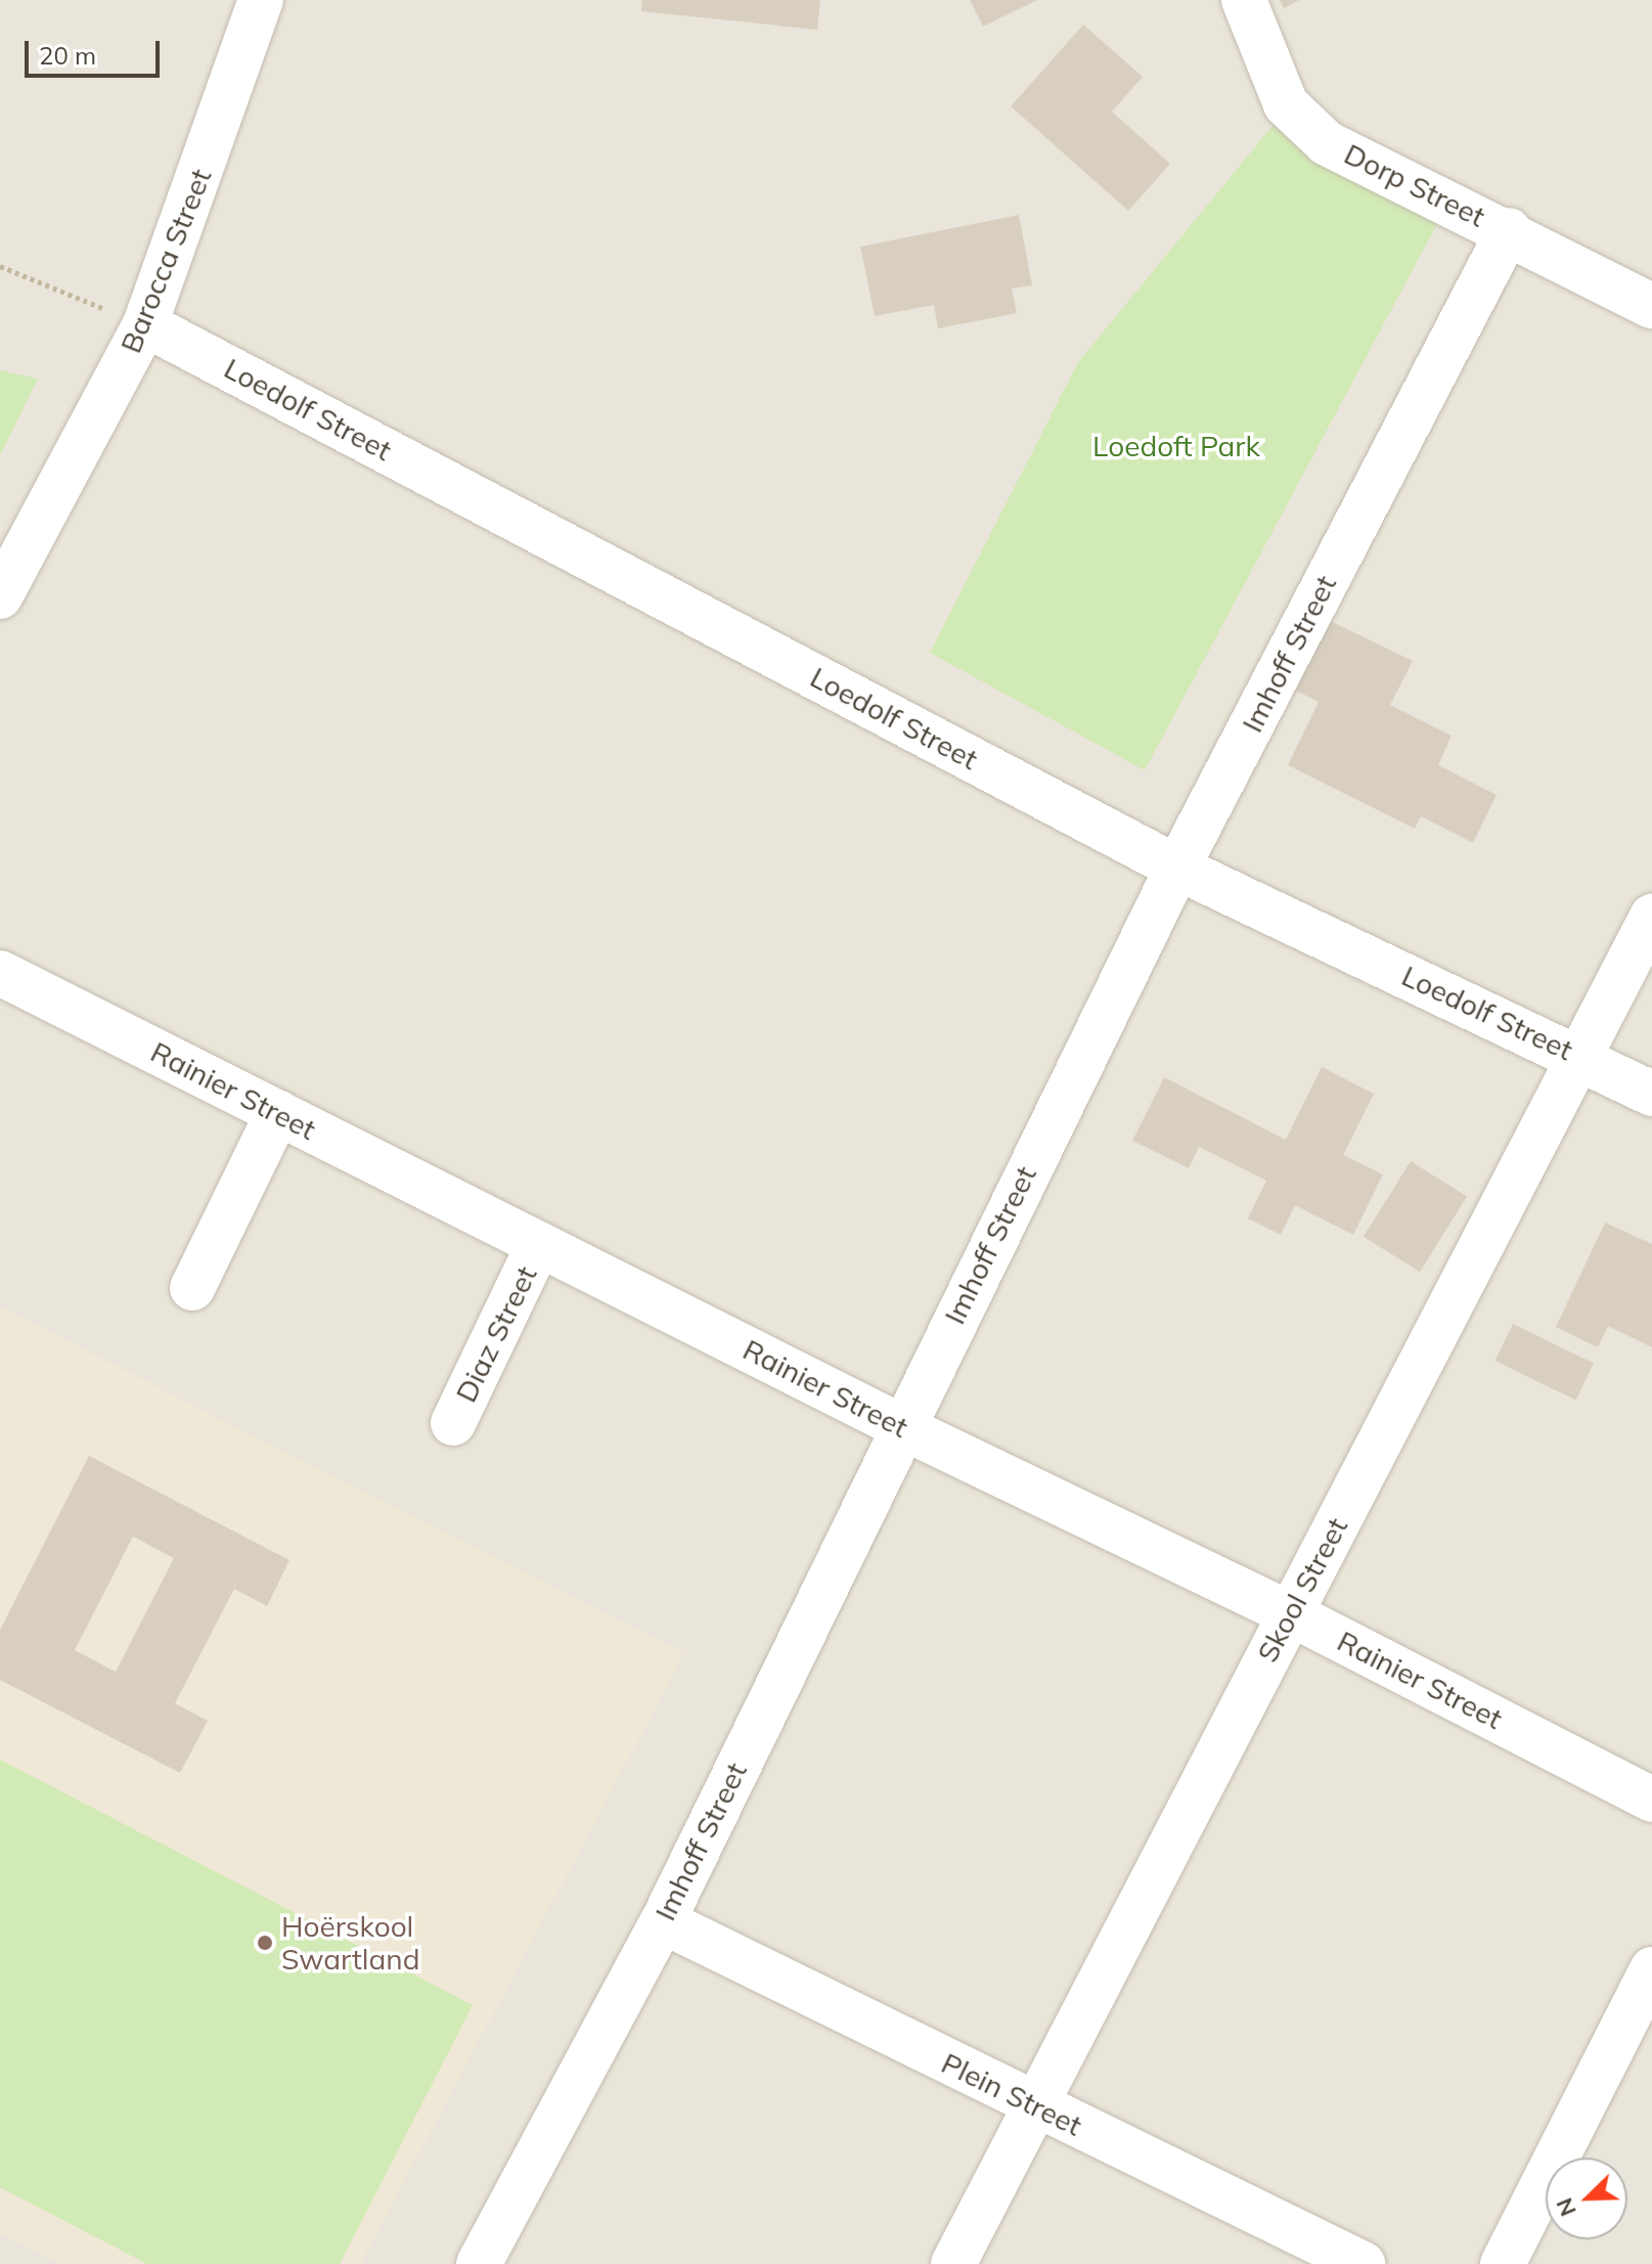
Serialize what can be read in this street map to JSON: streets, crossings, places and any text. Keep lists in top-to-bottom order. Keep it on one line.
{"streets":{"street":["Dorp Street","Barocca Street","Loedolf Street","Imhoff Street","Rainier Street","Diaz Street","Skool Street","Plein Street"]},"crossings":[["Dorp Street","Imhoff Street"],["Barocca Street","Loedolf Street"],["Loedolf Street","Imhoff Street"],["Loedolf Street","Skool Street"],["Imhoff Street","Rainier Street"],["Imhoff Street","Plein Street"],["Rainier Street","Diaz Street"],["Rainier Street","Skool Street"],["Skool Street","Plein Street"]],"parks":["Loedoft Park"],"places":["Hoërskool Swartland"],"scale_bar":"20 m","north":"bottom left"}
